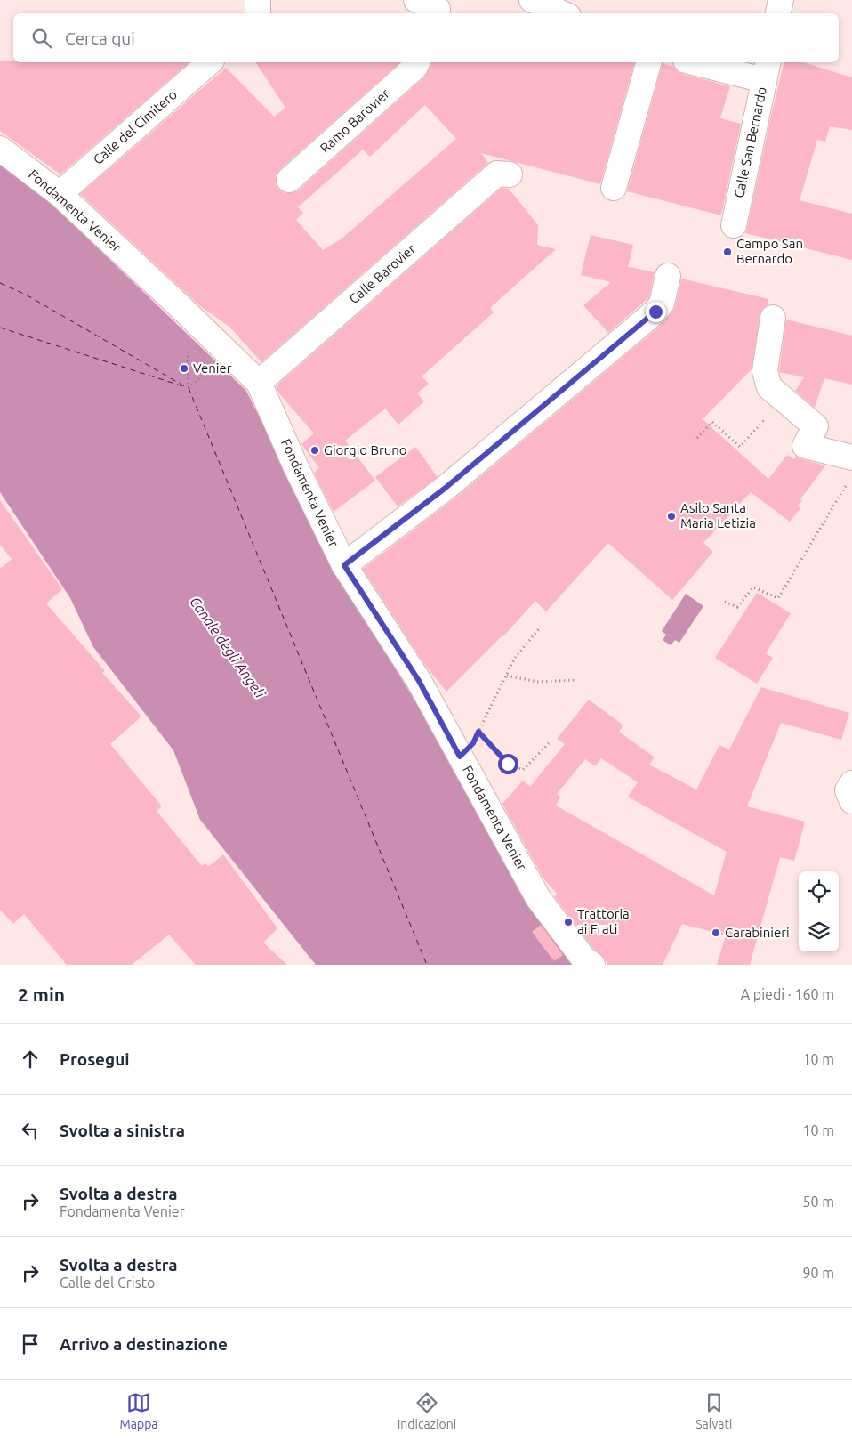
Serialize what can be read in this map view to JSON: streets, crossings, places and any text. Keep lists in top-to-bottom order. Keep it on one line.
{"streets":{"street":["Ramo Barovier","Calle del Cimitero","Calle San Bernardo","Fondamenta Venier","Calle Barovier"]},"crossings":[["Calle del Cimitero","Fondamenta Venier"],["Fondamenta Venier","Calle Barovier"]],"water":["Canale degli Angeli"],"places":["Campo San Bernardo","Venier","Giorgio Bruno","Asilo Santa Maria Letizia","Trattoria ai Frati","Carabinieri"],"page":{"search":"Cerca qui","heading":["2 min","A piedi · 160 m"],"list":[["Prosegui","10 m"],["Svolta a sinistra","10 m"],["Svolta a destra","Fondamenta Venier","50 m"],["Svolta a destra","Calle del Cristo","90 m"],"Arrivo a destinazione"],"nav":["Mappa","Indicazioni","Salvati"]}}
